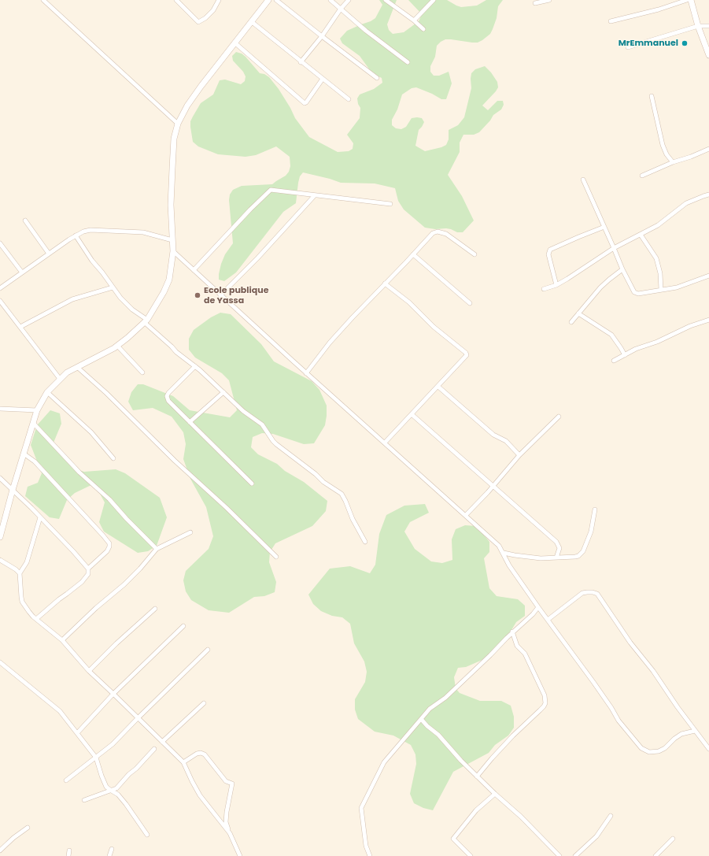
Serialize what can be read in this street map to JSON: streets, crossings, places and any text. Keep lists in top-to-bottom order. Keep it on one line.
{"places":["MrEmmanuel","Ecole publique de Yassa"]}
